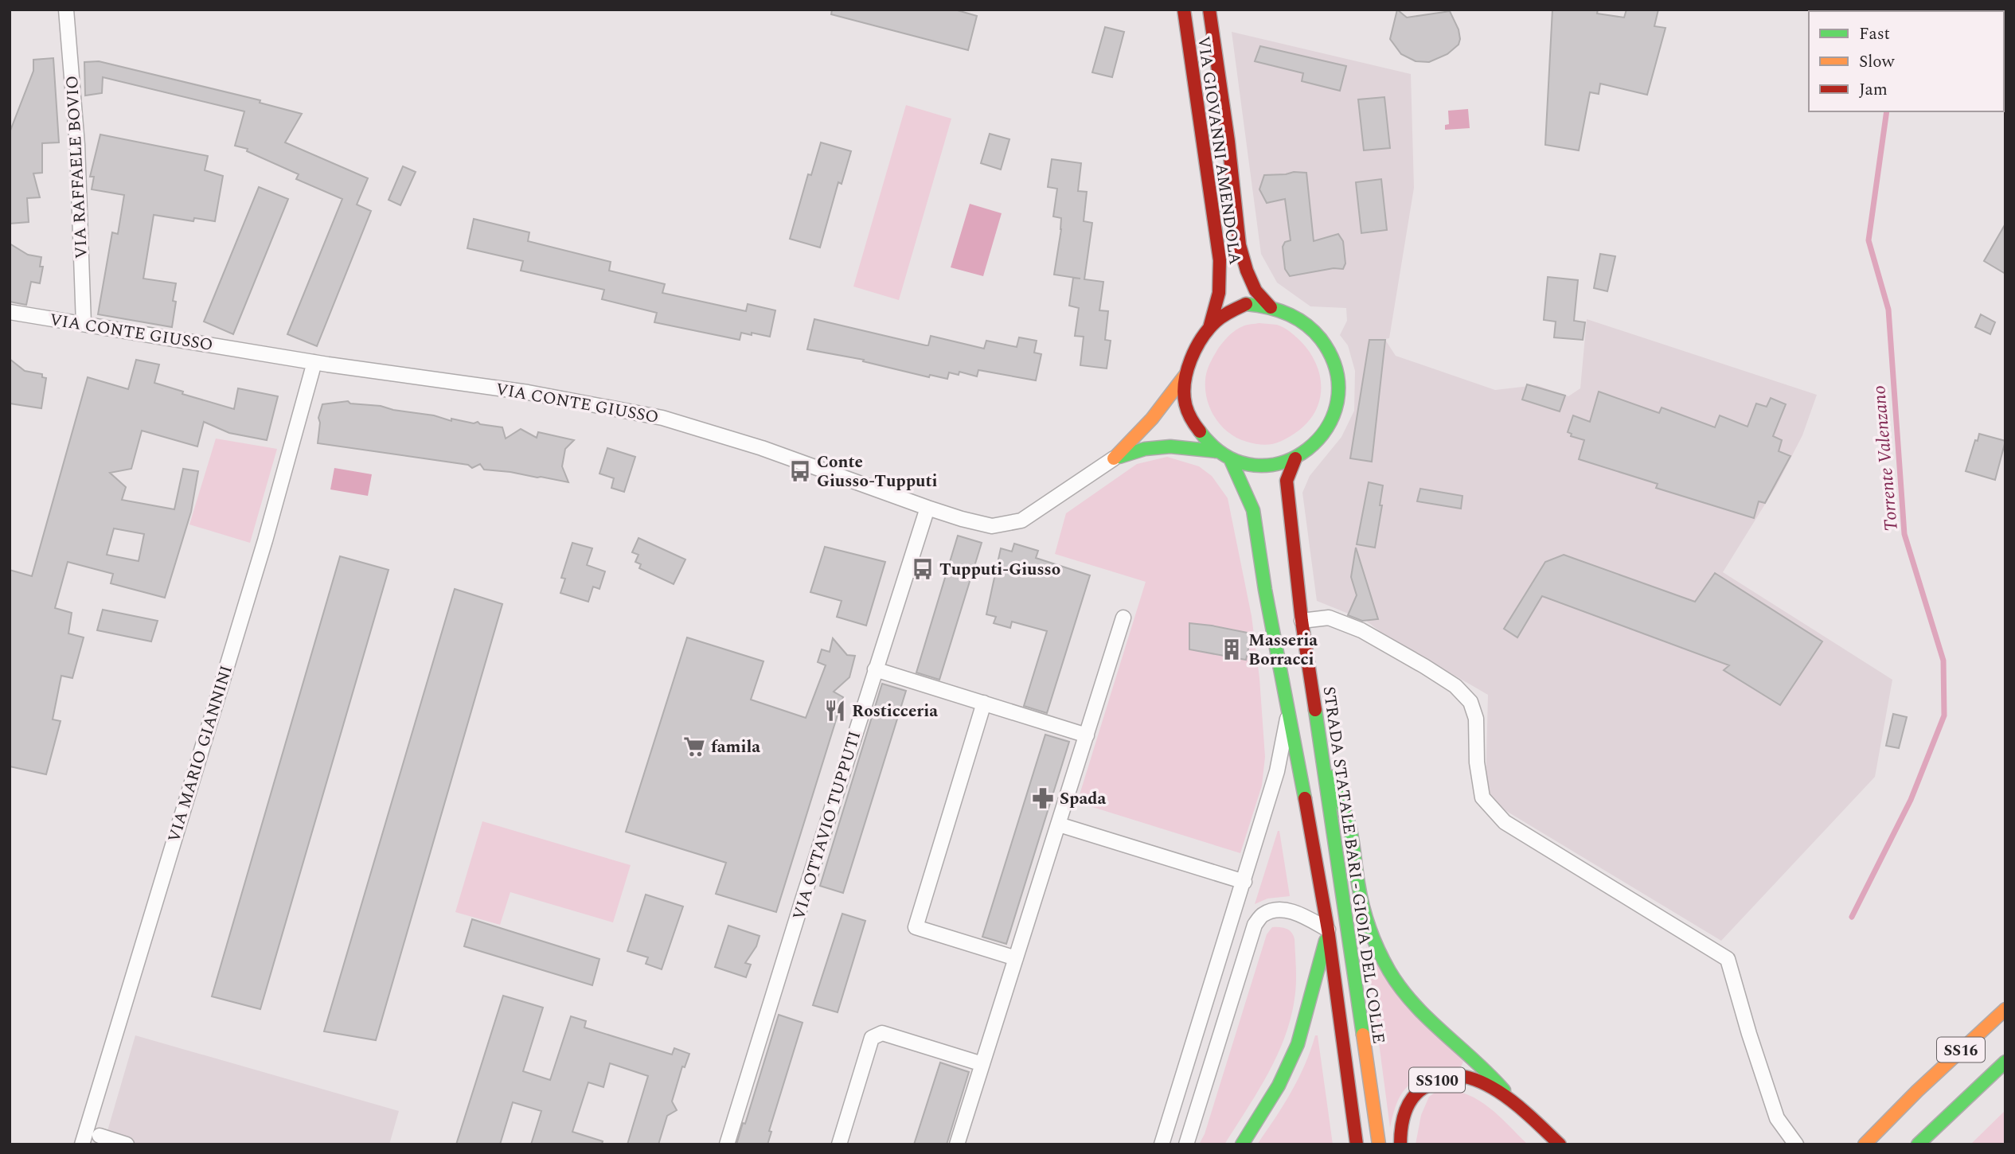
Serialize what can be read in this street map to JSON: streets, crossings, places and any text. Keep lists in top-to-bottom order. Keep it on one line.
{"streets":{"main road":["VIA GIOVANNI AMENDOLA","STRADA STATALE BARI - GIOIA DEL COLLE","SS16","SS100"],"street":["VIA RAFFAELE BOVIO","VIA CONTE GIUSSO","VIA MARIO GIANNINI","VIA OTTAVIO TUPPUTI"]},"crossings":[["VIA GIOVANNI AMENDOLA","STRADA STATALE BARI - GIOIA DEL COLLE"],["VIA RAFFAELE BOVIO","VIA CONTE GIUSSO"],["VIA CONTE GIUSSO","VIA MARIO GIANNINI"],["VIA CONTE GIUSSO","VIA OTTAVIO TUPPUTI"]],"water":["Torrente Valenzano"],"places":{"bus stop":["Conte Giusso-Tupputi","Tupputi-Giusso"],"building":["Masseria Borracci"],"restaurant":["Rosticceria"],"supermarket":["famila"],"pharmacy":["Spada"]},"legend":["Fast","Slow","Jam"]}
